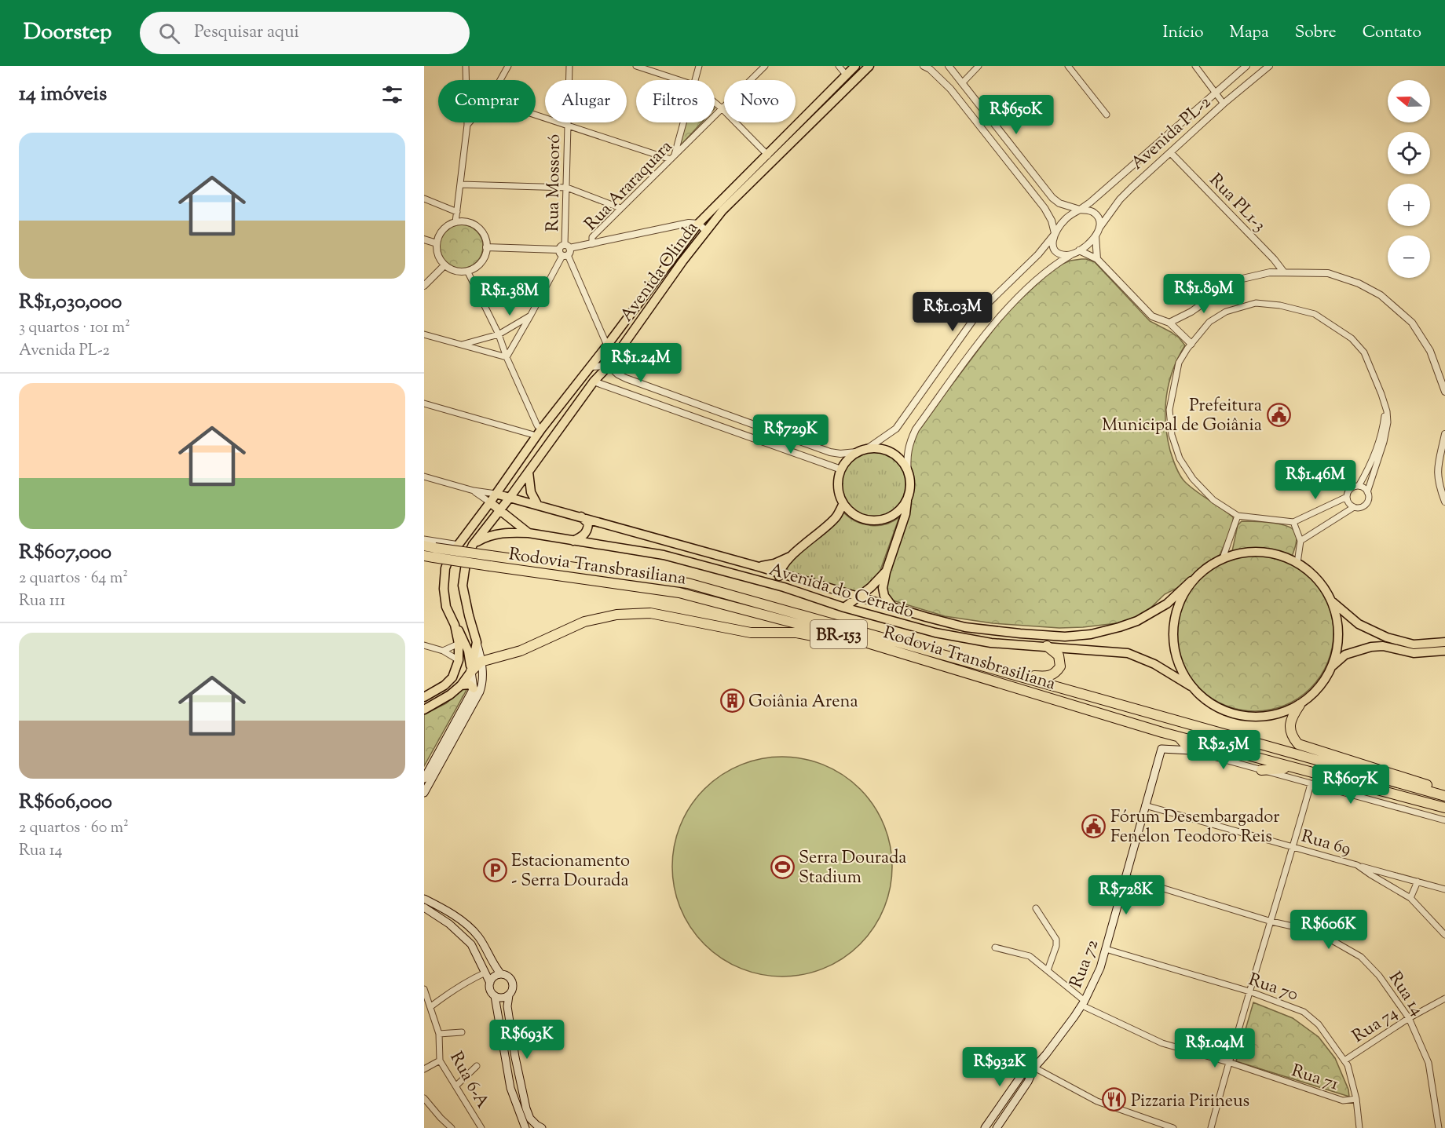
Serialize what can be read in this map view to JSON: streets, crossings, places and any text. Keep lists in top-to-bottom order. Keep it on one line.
{"streets":{"highway":["Rodovia Transbrasiliana","BR-153"],"main road":["Avenida Olinda","Avenida do Cerrado","Rua 72"],"street":["Avenida PL-2","Rua Mossoró","Rua Araraquara","Rua PL1-3","Rua 69","Rua 70","Rua 14","Rua 74","Rua 71","Rua 6-A"]},"crossings":[["Avenida PL-2","Rua PL1-3"],["Rua Mossoró","Avenida Olinda"],["Avenida Olinda","Avenida do Cerrado"],["Rua 69","Rua 72"],["Rua 72","Rua 70"],["Rua 72","Rua 14"],["Rua 72","Rua 71"],["Rua 70","Rua 74"],["Rua 70","Rua 71"],["Rua 14","Rua 74"]],"places":{"public building":["Prefeitura Municipal de Goiânia","Fórum Desembargador Fenelon Teodoro Reis"],"building":["Goiânia Arena"],"sports":["Serra Dourada Stadium"],"parking":["Estacionamento - Serra Dourada"],"restaurant":["Pizzaria Pirineus"]},"north":"left","page":{"header":"Doorstep","search":"Pesquisar aqui","nav":["Início","Mapa","Sobre","Contato"],"heading":"14 imóveis","map_buttons":["+","−"],"chip":["Comprar","Alugar","Filtros","Novo"],"price":["R$650K","R$1.89M","R$1.38M","R$1.03M","R$1.24M","R$729K","R$1.46M","R$2.5M","R$607K","R$728K","R$606K","R$693K","R$1.04M","R$932K"],"list":[{"name":"R$1,030,000","note":"3 quartos · 101 m² · Avenida PL-2"},{"name":"R$607,000","note":"2 quartos · 64 m² · Rua 111"},{"name":"R$606,000","note":"2 quartos · 60 m² · Rua 14"}]}}
